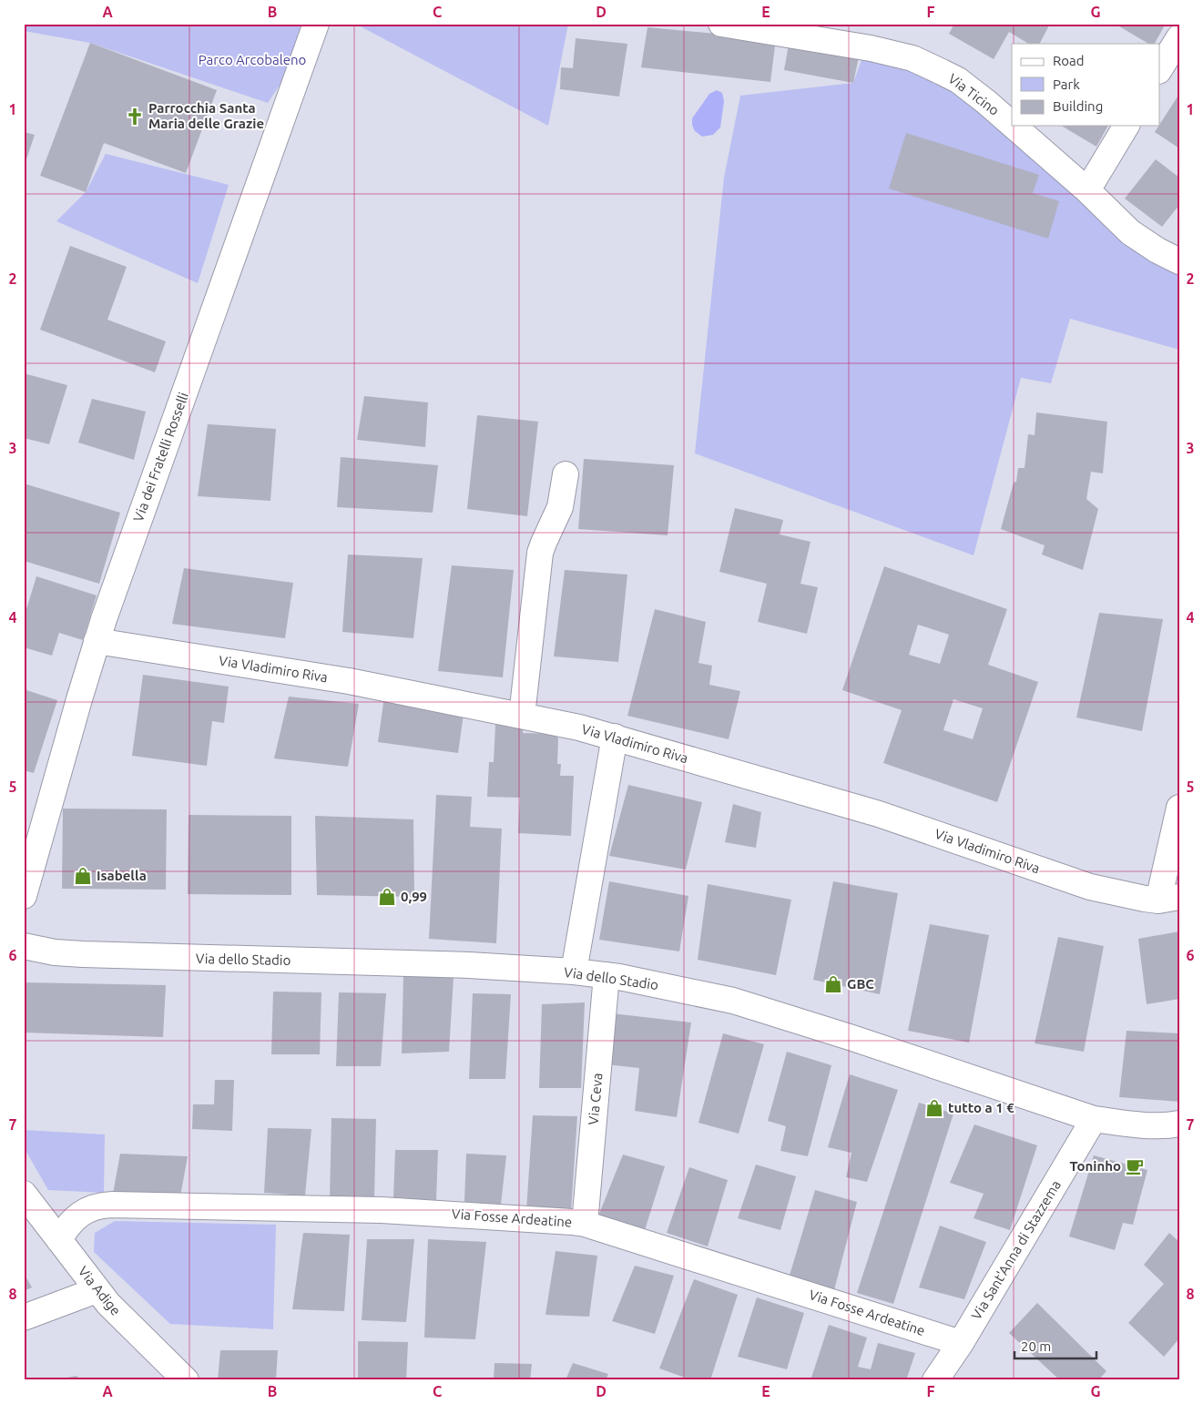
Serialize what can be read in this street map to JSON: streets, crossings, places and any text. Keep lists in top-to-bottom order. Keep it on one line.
{"streets":{"street":["Via Ticino","Via dei Fratelli Rosselli","Via Vladimiro Riva","Via dello Stadio","Via Ceva","Via Fosse Ardeatine","Via Sant'Anna di Stazzema","Via Adige"]},"crossings":[["Via dei Fratelli Rosselli","Via Vladimiro Riva"],["Via dello Stadio","Via Ceva"],["Via dello Stadio","Via Sant'Anna di Stazzema"],["Via Ceva","Via Fosse Ardeatine"],["Via Fosse Ardeatine","Via Sant'Anna di Stazzema"],["Via Fosse Ardeatine","Via Adige"]],"parks":["Parco Arcobaleno"],"places":{"church":["Parrocchia Santa Maria delle Grazie"],"shop":["Isabella","0,99","GBC","tutto a 1 €"],"cafe":["Toninho"]},"legend":["Road","Park","Building"],"scale_bar":"20 m","grid":{"columns":["A","B","C","D","E","F","G"],"rows":["1","2","3","4","5","6","7","8"]}}
